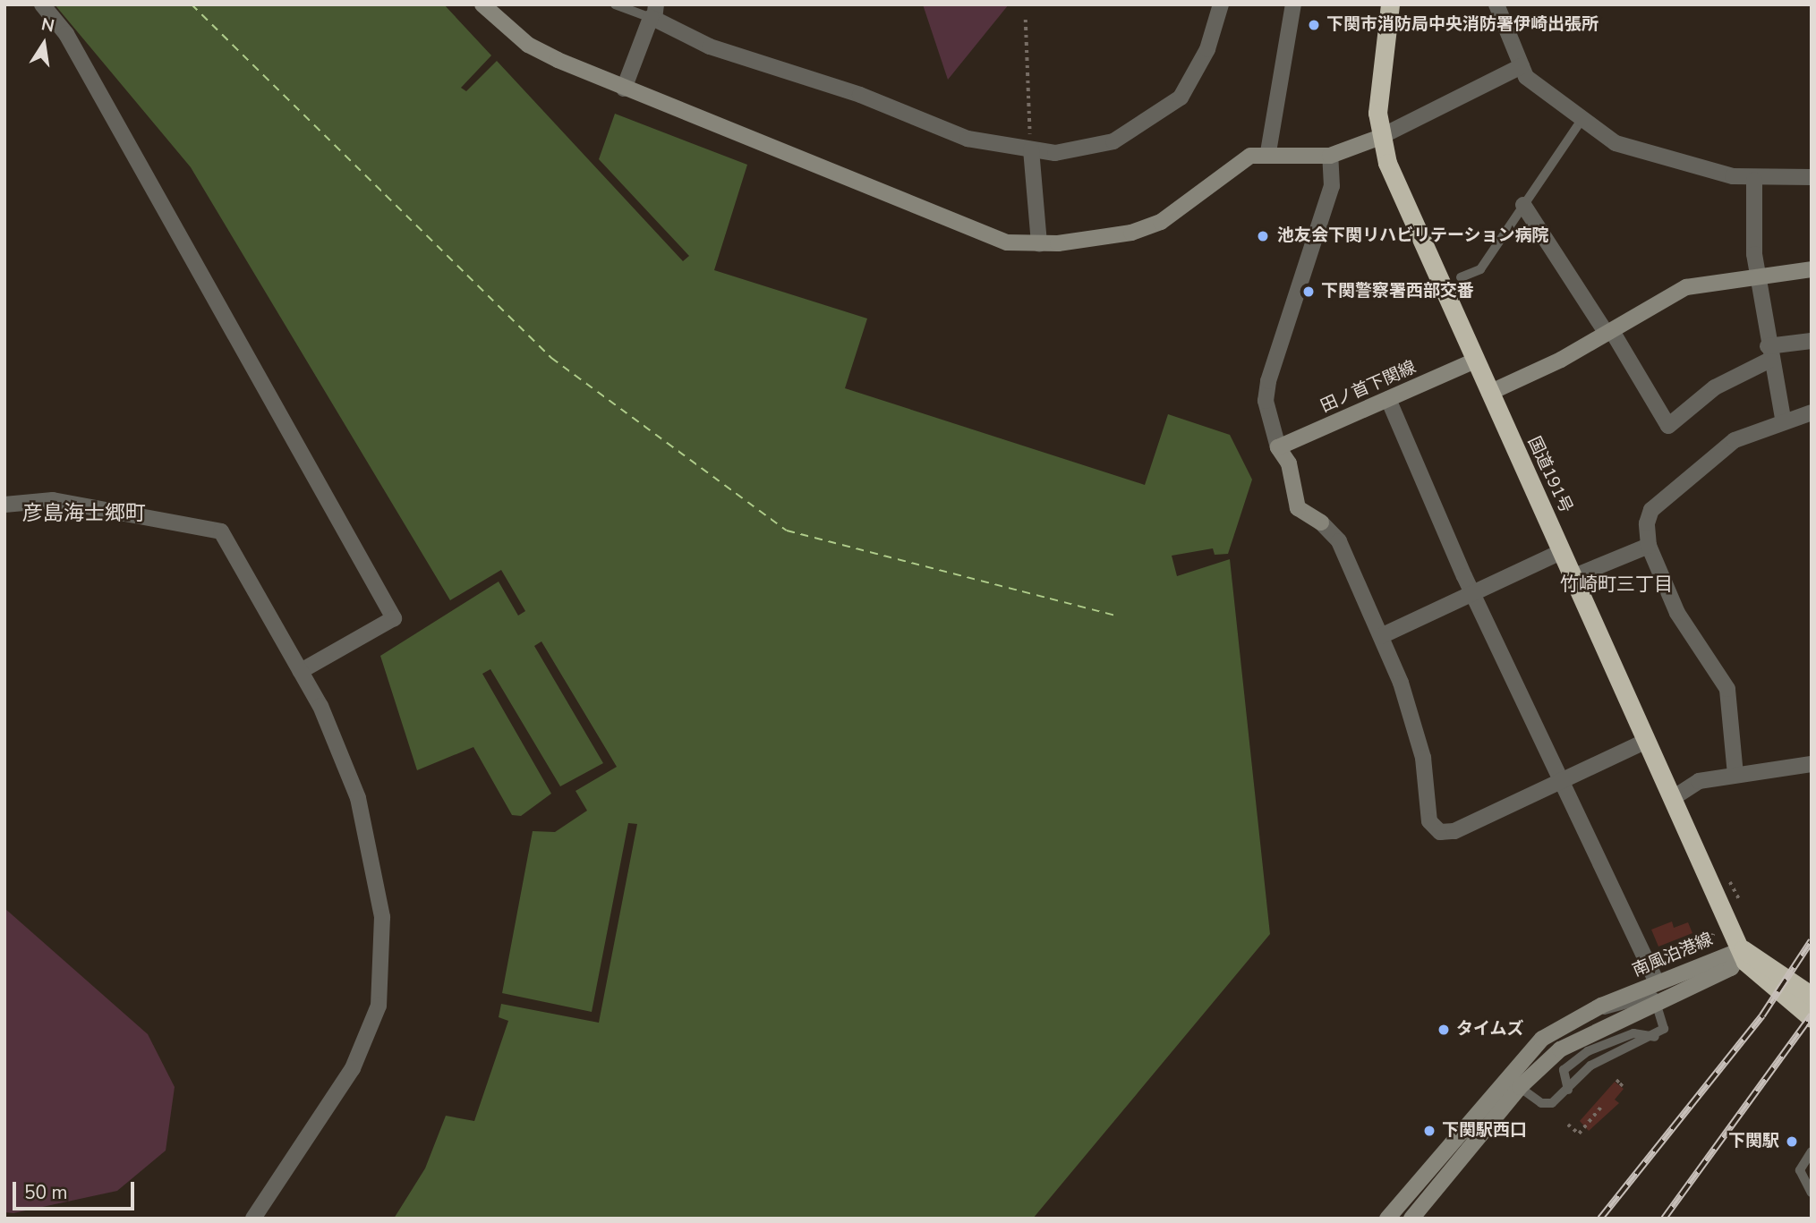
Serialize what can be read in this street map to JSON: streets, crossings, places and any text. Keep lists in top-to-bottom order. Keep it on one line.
{"streets":{"highway":["国道191号"],"street":["田ノ首下関線","南風泊港線"]},"crossings":[["田ノ首下関線","国道191号"],["国道191号","南風泊港線"]],"districts":["彦島海士郷町","竹崎町三丁目"],"places":["下関市消防局中央消防署伊崎出張所","池友会下関リハビリテーション病院","下関警察署西部交番","タイムズ","下関駅西口","下関駅"],"scale_bar":"50 m","north":"top"}
